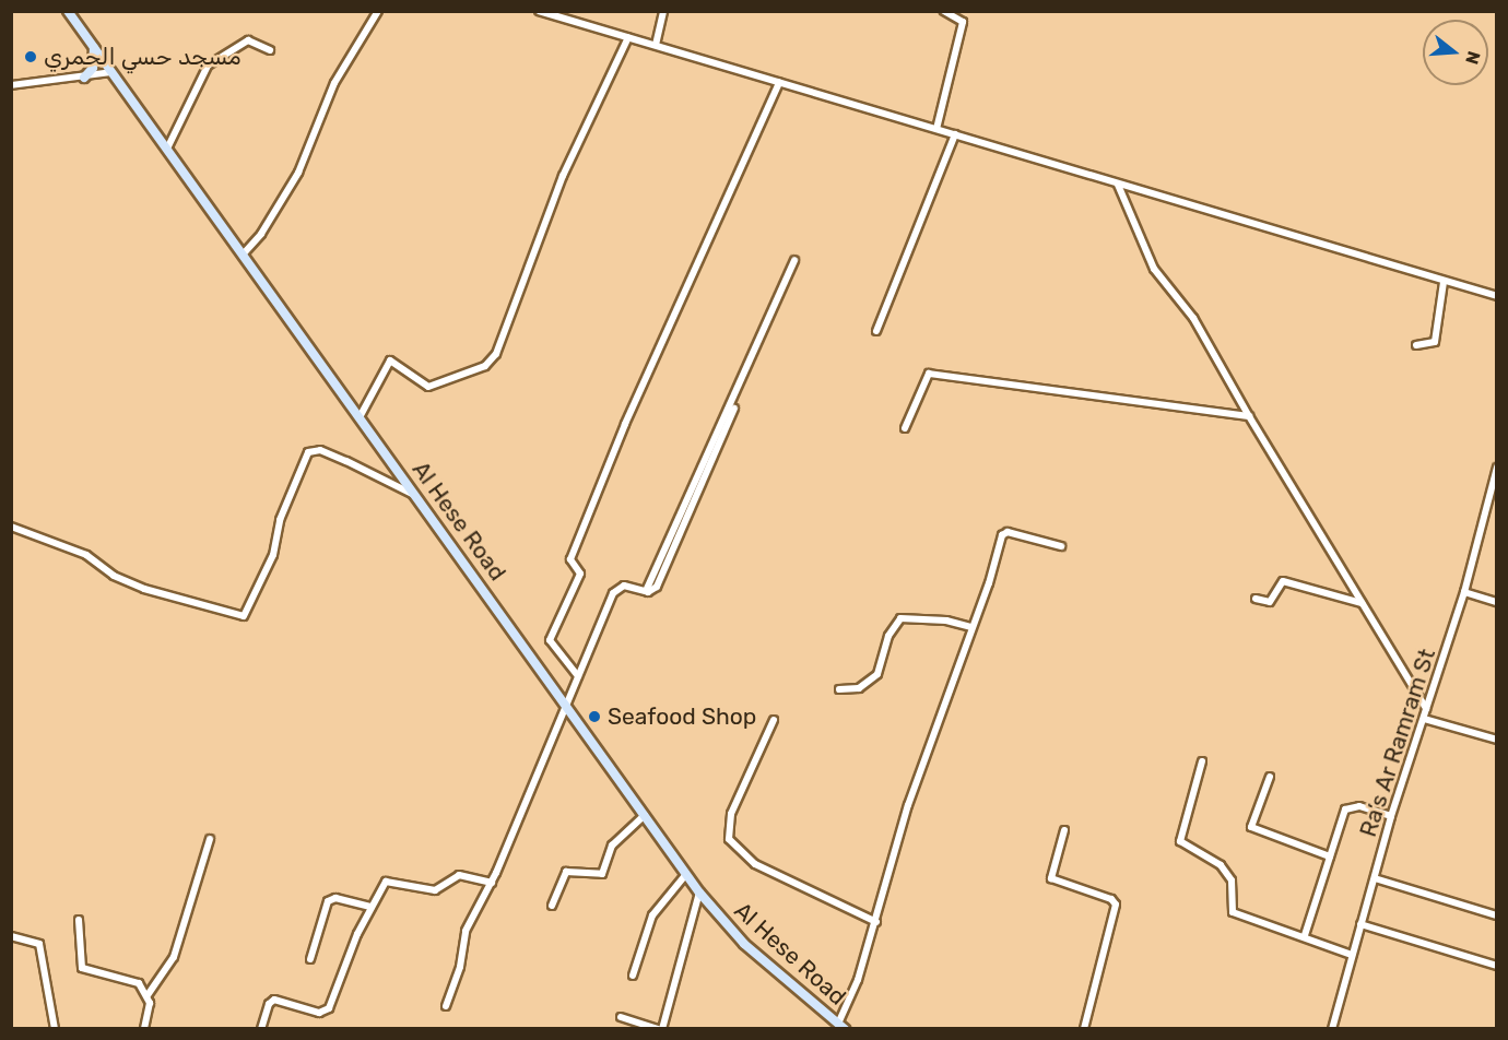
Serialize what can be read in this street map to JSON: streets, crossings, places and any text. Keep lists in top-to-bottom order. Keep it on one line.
{"streets":{"street":["Al Hese Road","Ra’s Ar Ramram St"]},"places":["مسجد حسي الحمري","Seafood Shop"],"north":"right"}
